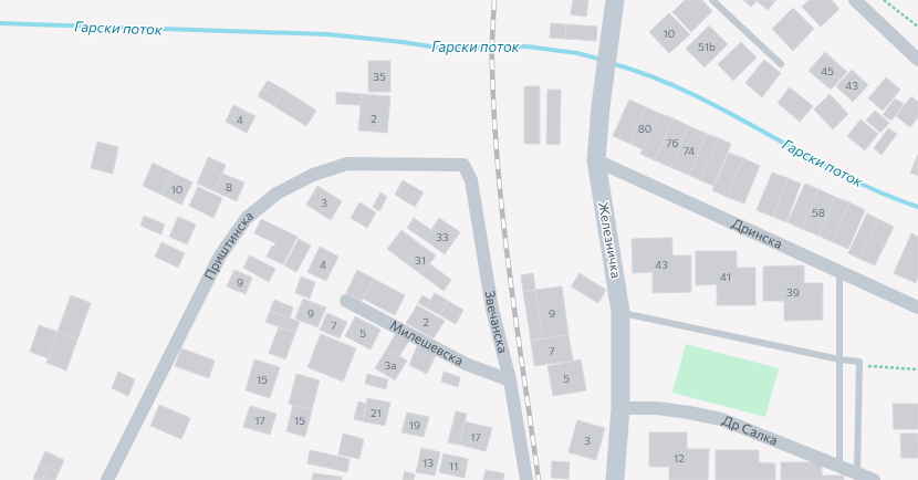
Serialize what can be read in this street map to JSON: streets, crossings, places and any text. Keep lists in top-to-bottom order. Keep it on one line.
{"streets":{"street":["Дринска","Железничка","Приштинска","Звечанска","Милешевска","Др Салка"]},"crossings":[["Дринска","Железничка"],["Железничка","Др Салка"],["Приштинска","Звечанска"],["Звечанска","Милешевска"]],"water":["Гарски поток"],"house_numbers":["10","51b","45","35","43","2","4","80","76","74","8","10","3","58","33","31","4","43","41","9","39","9","9","2","7","5","7","3a","5","15","21","17","15","19","17","3","12","13","11"]}
